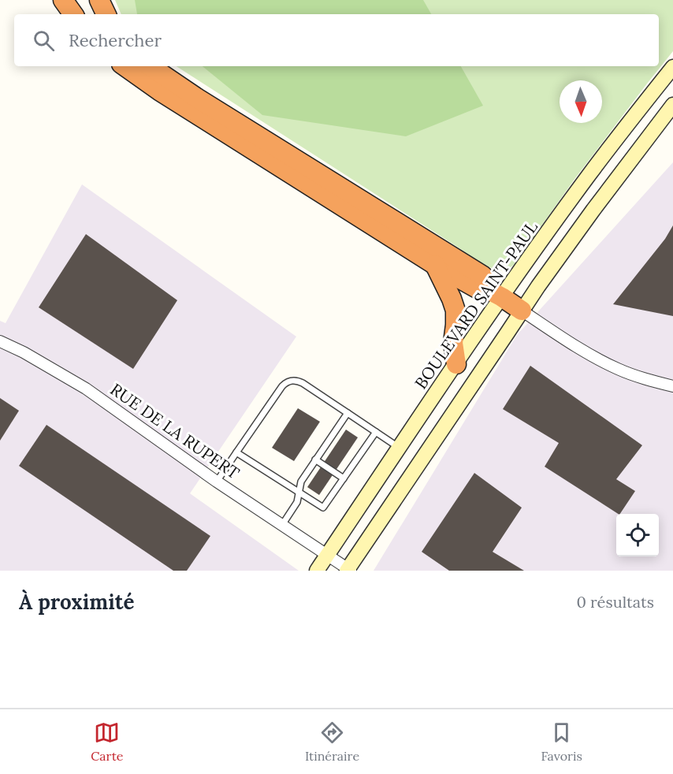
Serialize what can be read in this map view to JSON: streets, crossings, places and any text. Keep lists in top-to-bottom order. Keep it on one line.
{"streets":{"main road":["BOULEVARD SAINT-PAUL"],"street":["RUE DE LA RUPERT"]},"crossings":[["BOULEVARD SAINT-PAUL","RUE DE LA RUPERT"]],"north":"bottom","page":{"search":"Rechercher","heading":["À proximité","0 résultats"],"nav":["Carte","Itinéraire","Favoris"]}}
